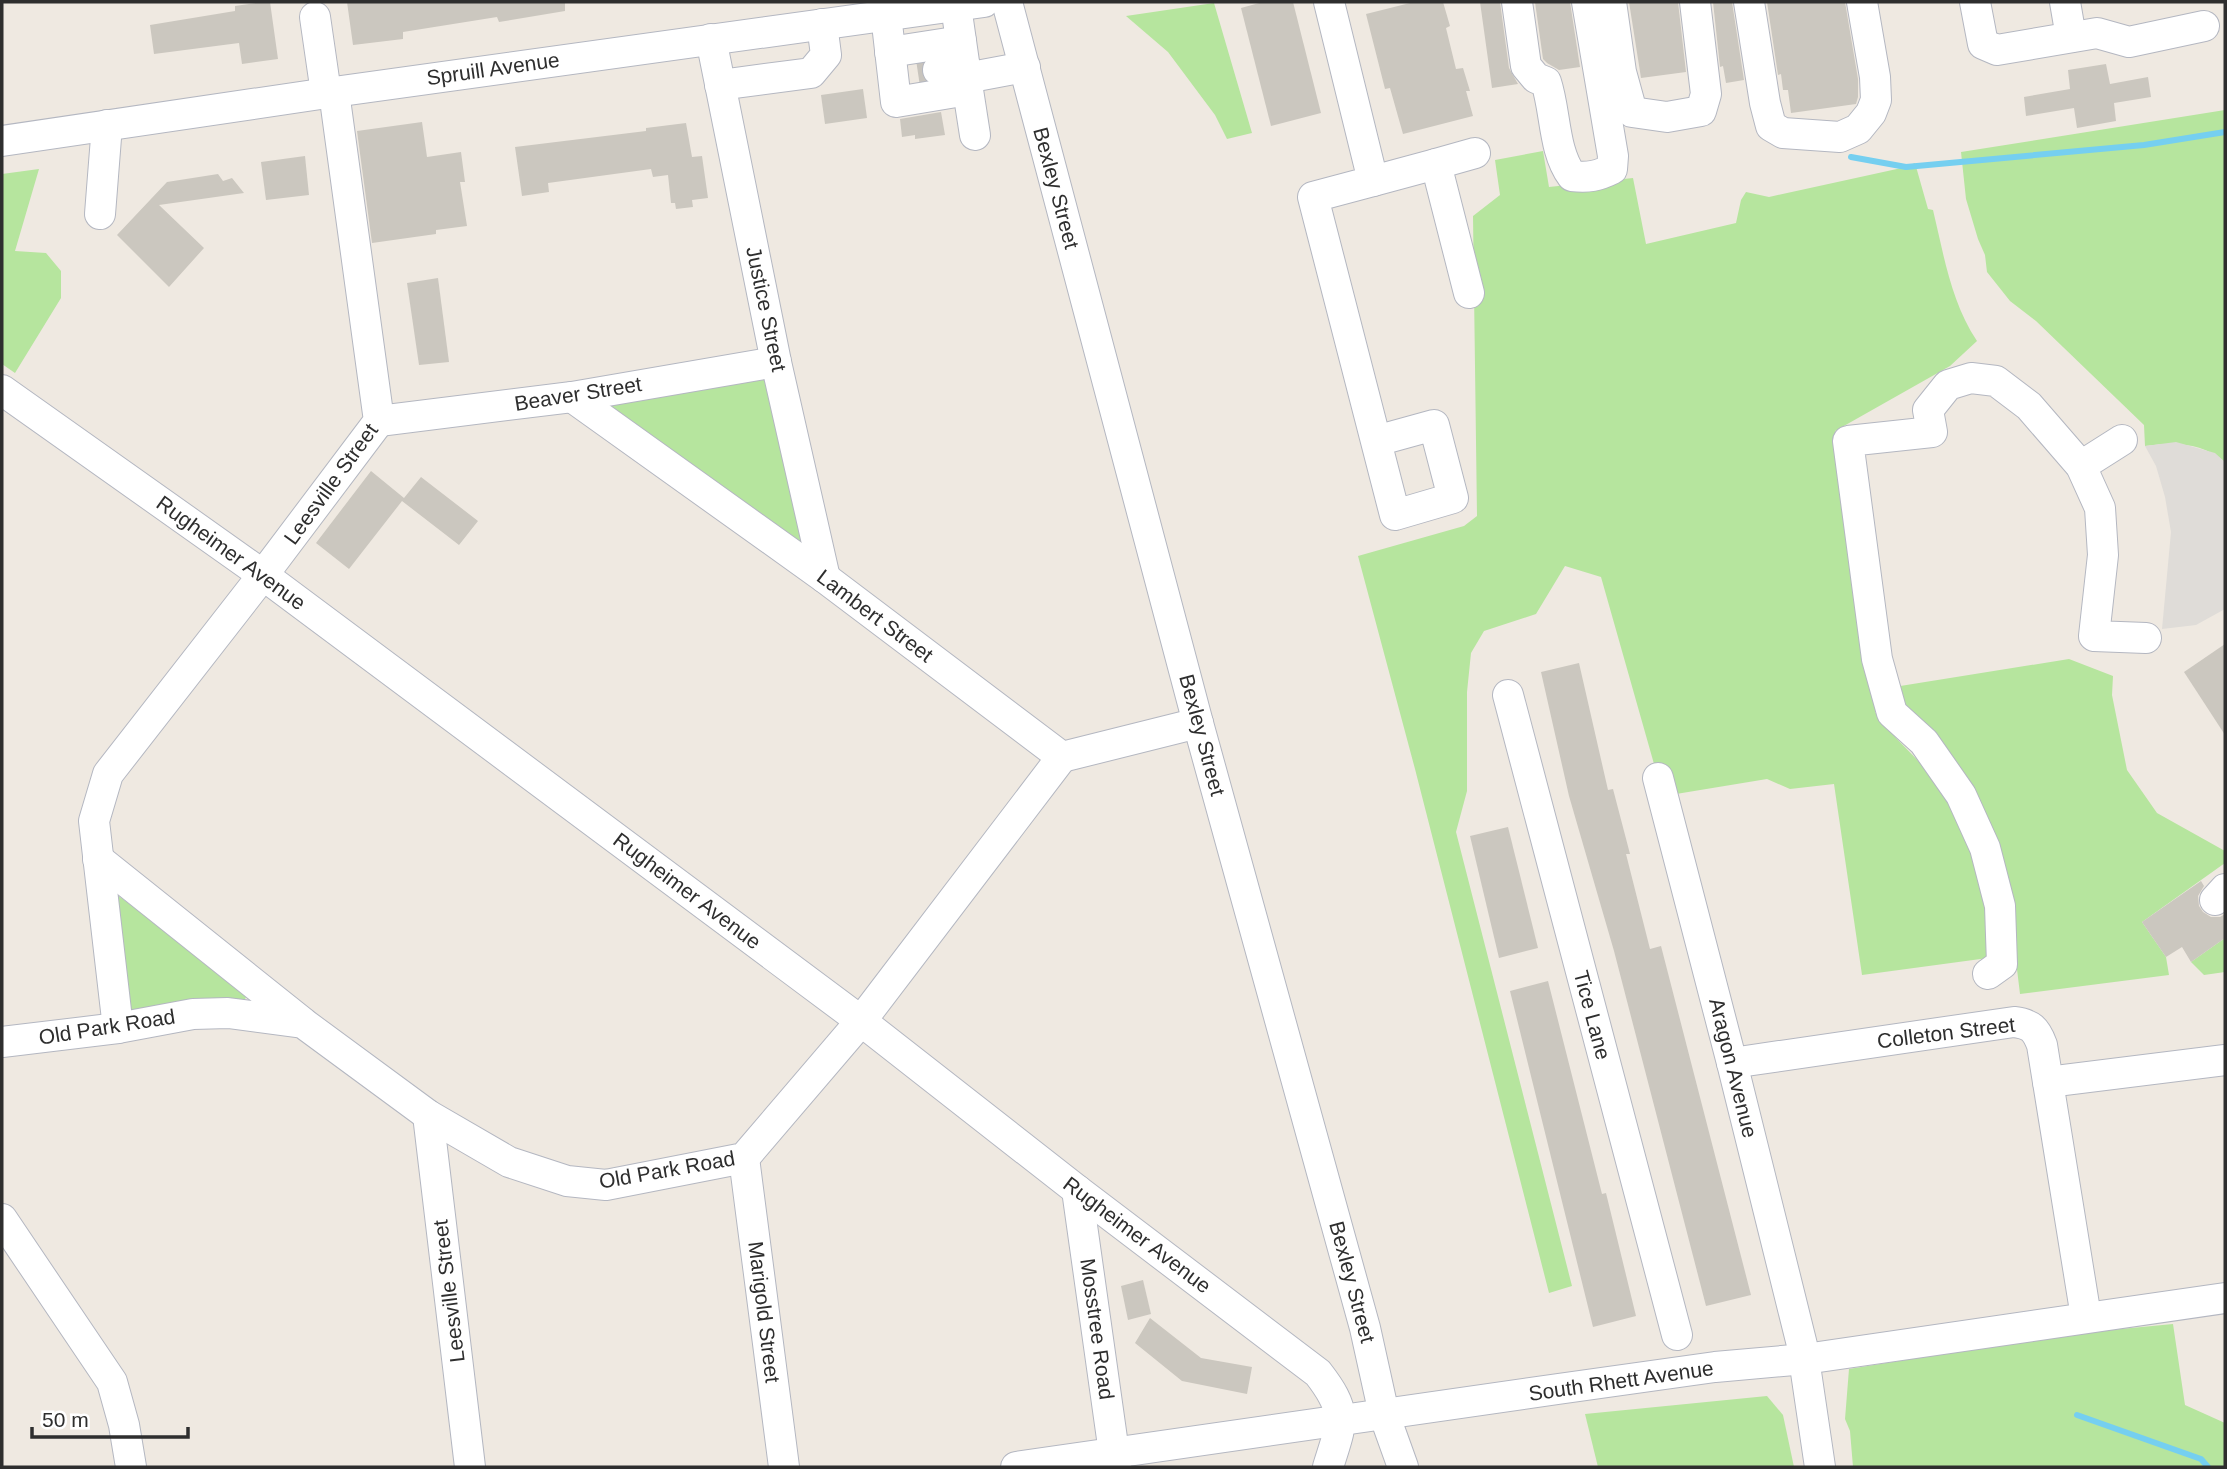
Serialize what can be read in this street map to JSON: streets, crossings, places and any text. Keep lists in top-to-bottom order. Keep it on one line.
{"streets":{"street":["Spruill Avenue","Bexley Street","Justice Street","Beaver Street","Leesville Street","Rugheimer Avenue","Lambert Street","Tice Lane","Old Park Road","Colleton Street","Aragon Avenue","Marigold Street","Mosstree Road","South Rhett Avenue"]},"crossings":[["Spruill Avenue","Justice Street"],["Spruill Avenue","Leesville Street"],["Bexley Street","South Rhett Avenue"],["Justice Street","Beaver Street"],["Justice Street","Lambert Street"],["Beaver Street","Leesville Street"],["Beaver Street","Lambert Street"],["Leesville Street","Rugheimer Avenue"],["Leesville Street","Old Park Road"],["Rugheimer Avenue","Old Park Road"],["Rugheimer Avenue","Mosstree Road"],["Rugheimer Avenue","South Rhett Avenue"],["Lambert Street","Old Park Road"],["Old Park Road","Marigold Street"],["Colleton Street","Aragon Avenue"],["Colleton Street","South Rhett Avenue"],["Aragon Avenue","South Rhett Avenue"],["Mosstree Road","South Rhett Avenue"]],"scale_bar":"50 m"}
